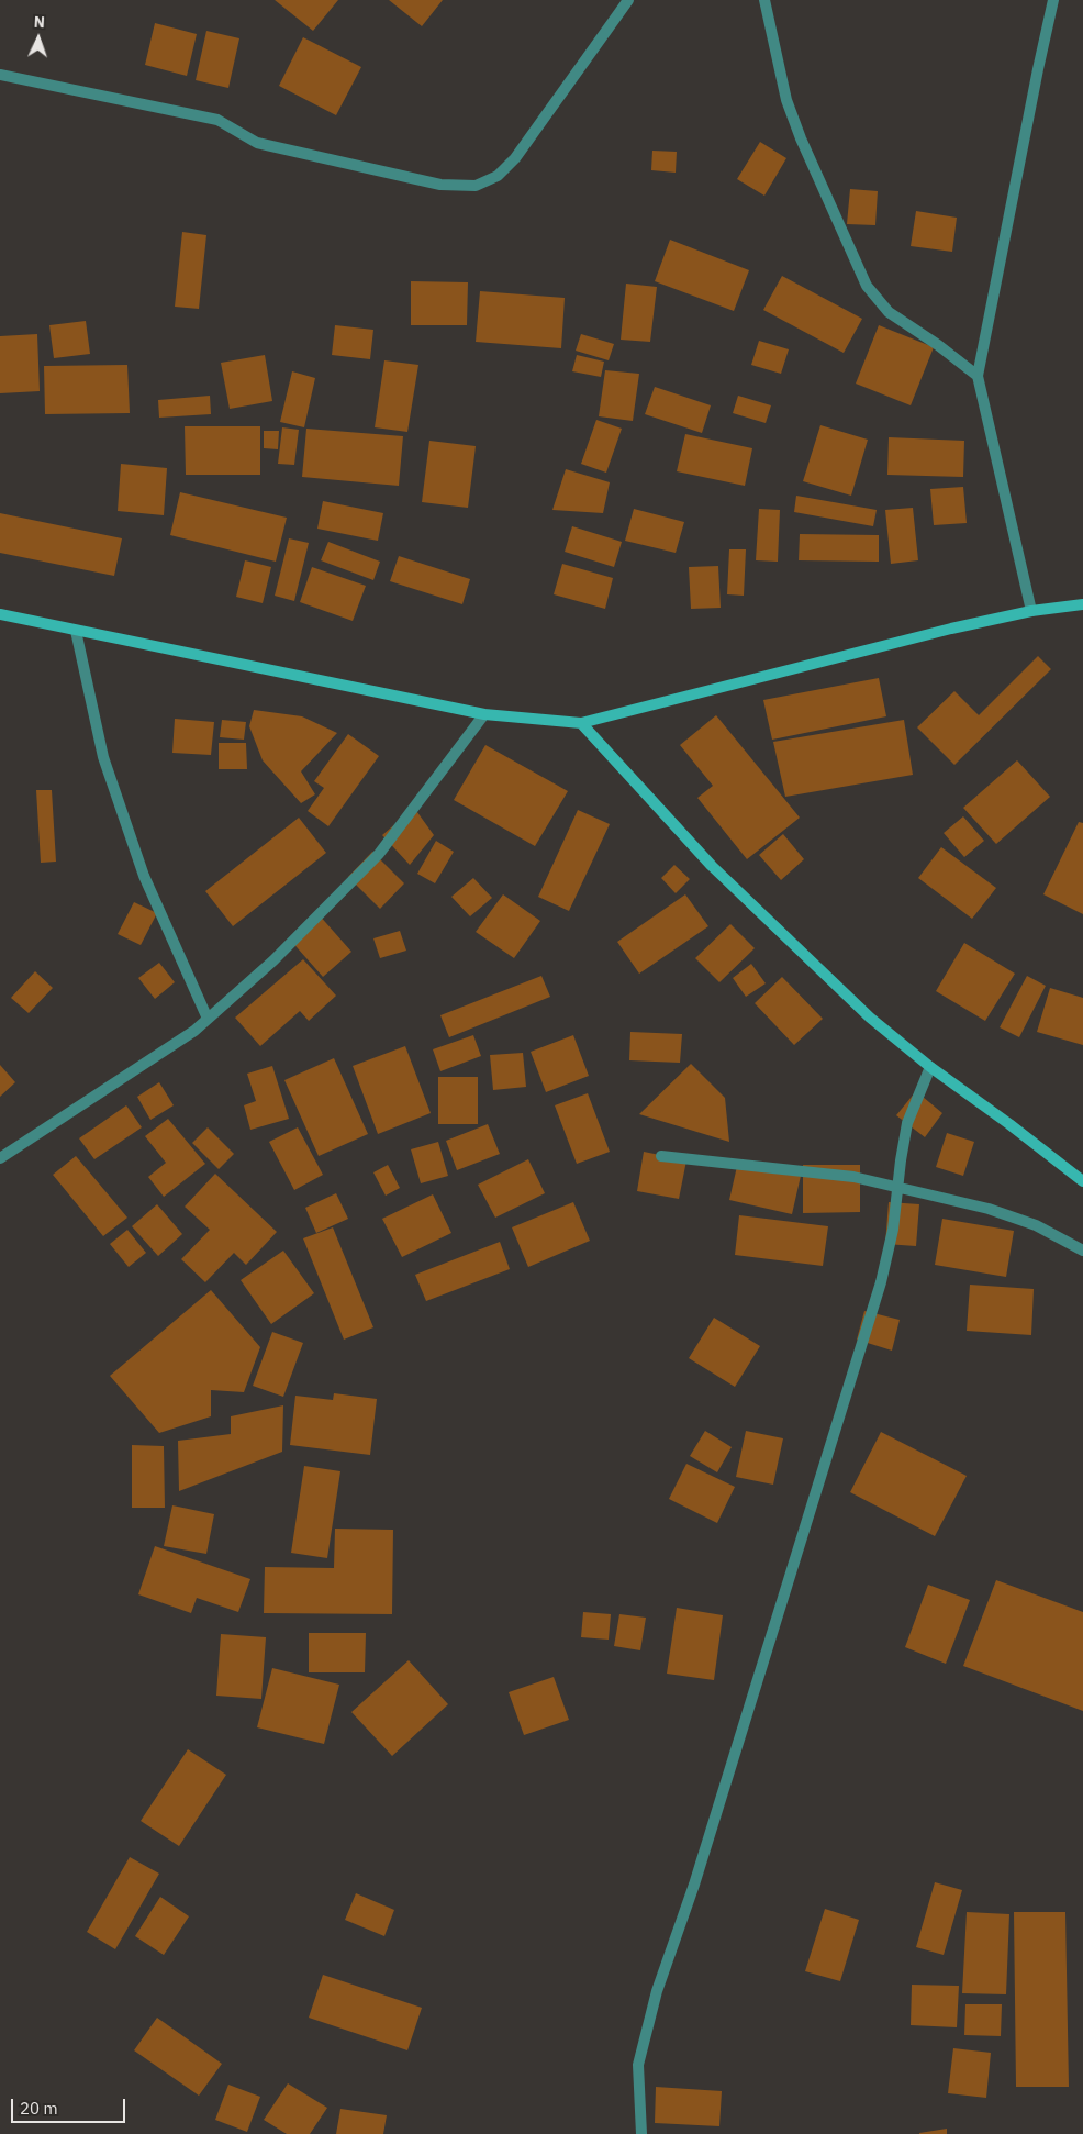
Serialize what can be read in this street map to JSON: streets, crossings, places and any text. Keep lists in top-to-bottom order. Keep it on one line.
{"scale_bar":"20 m","north":"top"}
